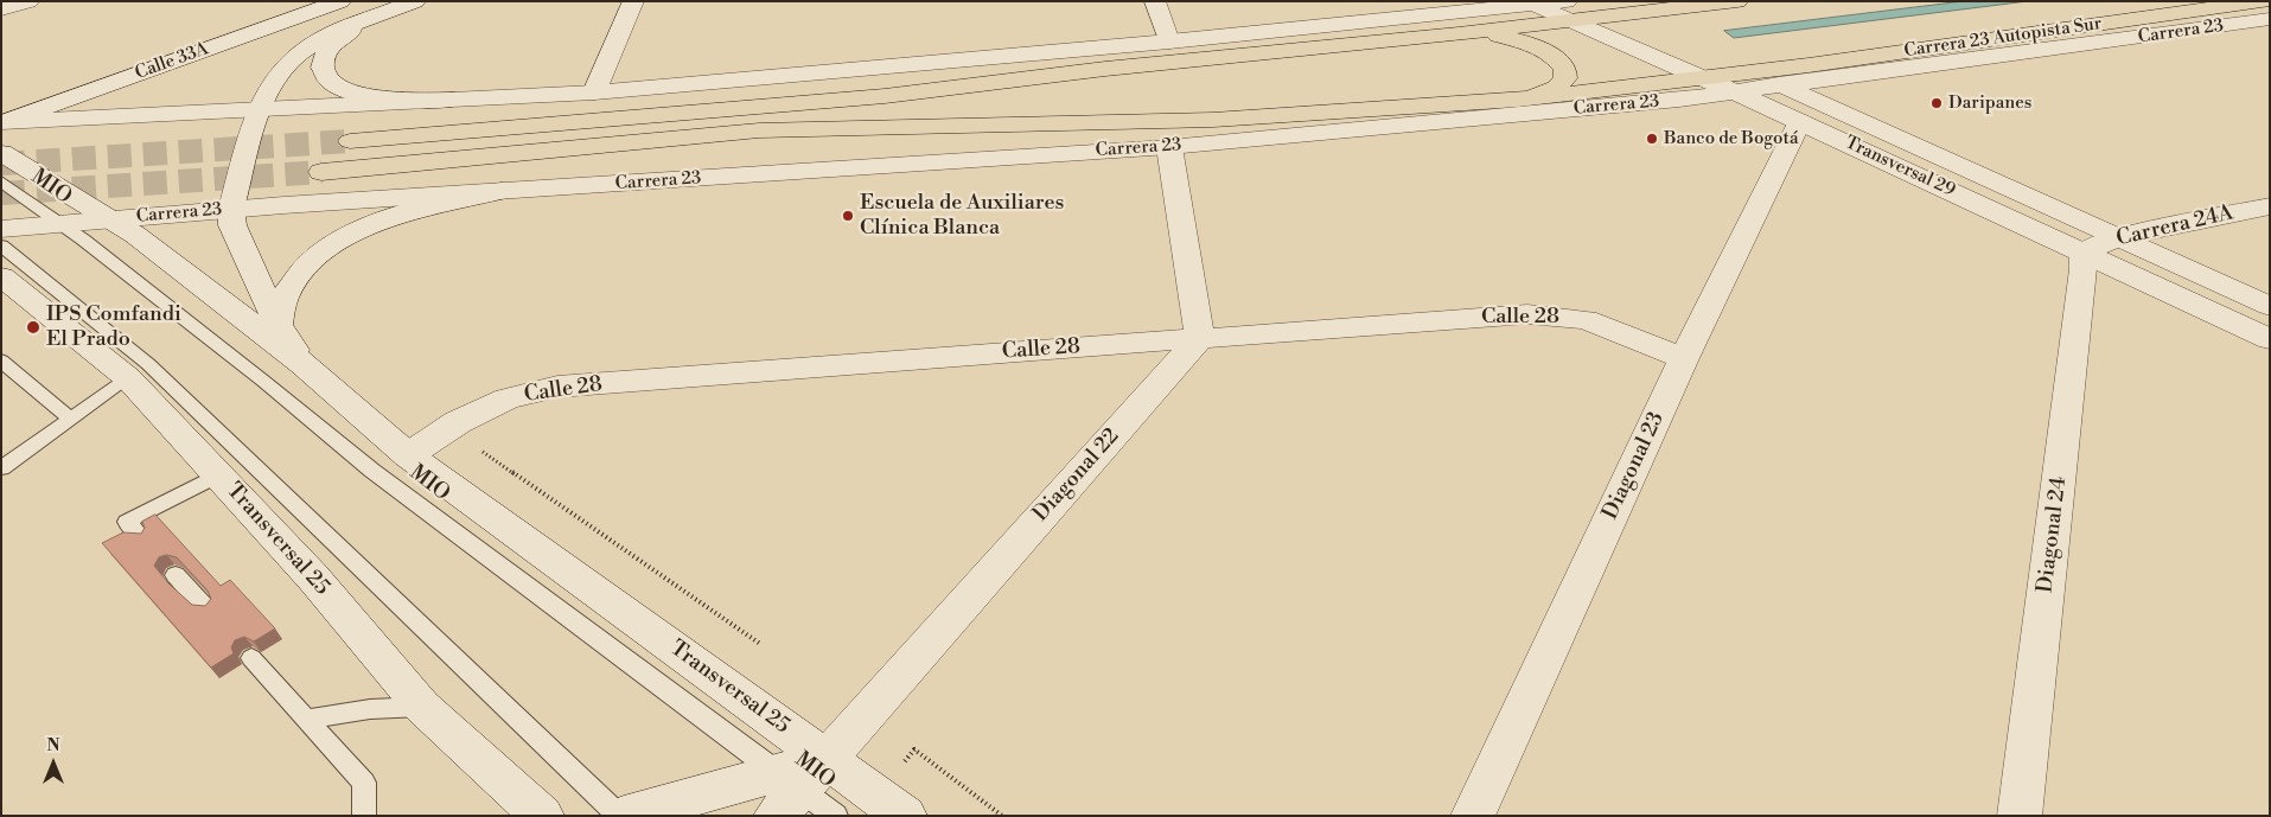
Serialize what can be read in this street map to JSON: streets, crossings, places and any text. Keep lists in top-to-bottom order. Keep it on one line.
{"streets":{"main road":["Carrera 23","Carrera 23 Autopista Sur"],"street":["Calle 33A","Transversal 29","Carrera 24A","Calle 28","Diagonal 23","Diagonal 22","Diagonal 24","Transversal 25"],"lane":["MIO"]},"crossings":[["Carrera 23","Carrera 23 Autopista Sur"],["Carrera 23","Transversal 29"],["Carrera 23","MIO"],["Carrera 23","Transversal 25"],["Carrera 23 Autopista Sur","Transversal 29"],["Transversal 29","Carrera 24A"],["Transversal 29","Diagonal 23"],["Transversal 29","Diagonal 24"],["Carrera 24A","Diagonal 24"],["Calle 28","Diagonal 23"],["Calle 28","Diagonal 22"],["Calle 28","Transversal 25"],["Diagonal 22","Transversal 25"]],"places":["Daripanes","Banco de Bogotá","Escuela de Auxiliares Clínica Blanca","IPS Comfandi El Prado"],"north":"top"}
